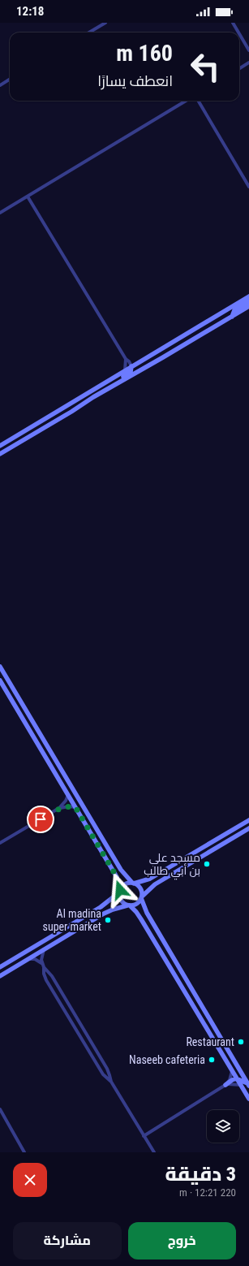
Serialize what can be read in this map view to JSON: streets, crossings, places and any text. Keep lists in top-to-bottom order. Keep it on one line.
{"places":["مسجد علي بن أبي طالب","Al madina super market","Restaurant","Naseeb cafeteria"],"page":{"status":"12:18","turn":["160 m","انعطف يسارًا"],"heading":["3 دقيقة","220 m · 12:21"],"buttons":["خروج","مشاركة"]}}
